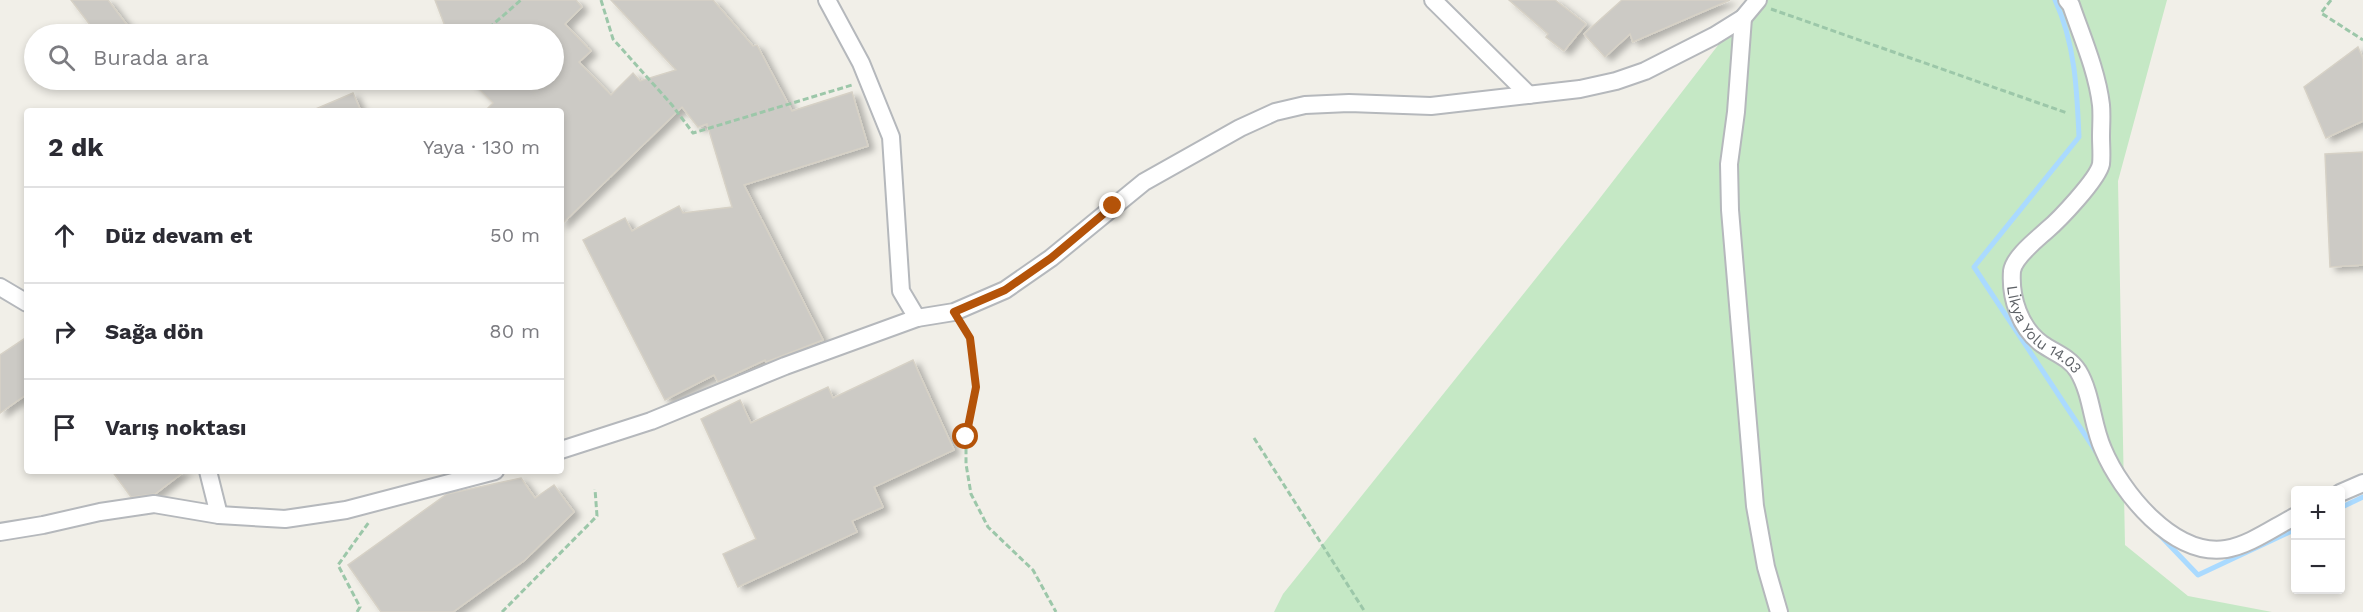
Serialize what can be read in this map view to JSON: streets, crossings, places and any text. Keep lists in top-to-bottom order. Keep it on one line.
{"streets":{"street":["Lİkya Yolu 14.03"]},"page":{"search":"Burada ara","heading":["2 dk","Yaya · 130 m"],"list":[["Düz devam et","50 m"],["Sağa dön","80 m"],"Varış noktası"],"map_buttons":["+","−"]}}
